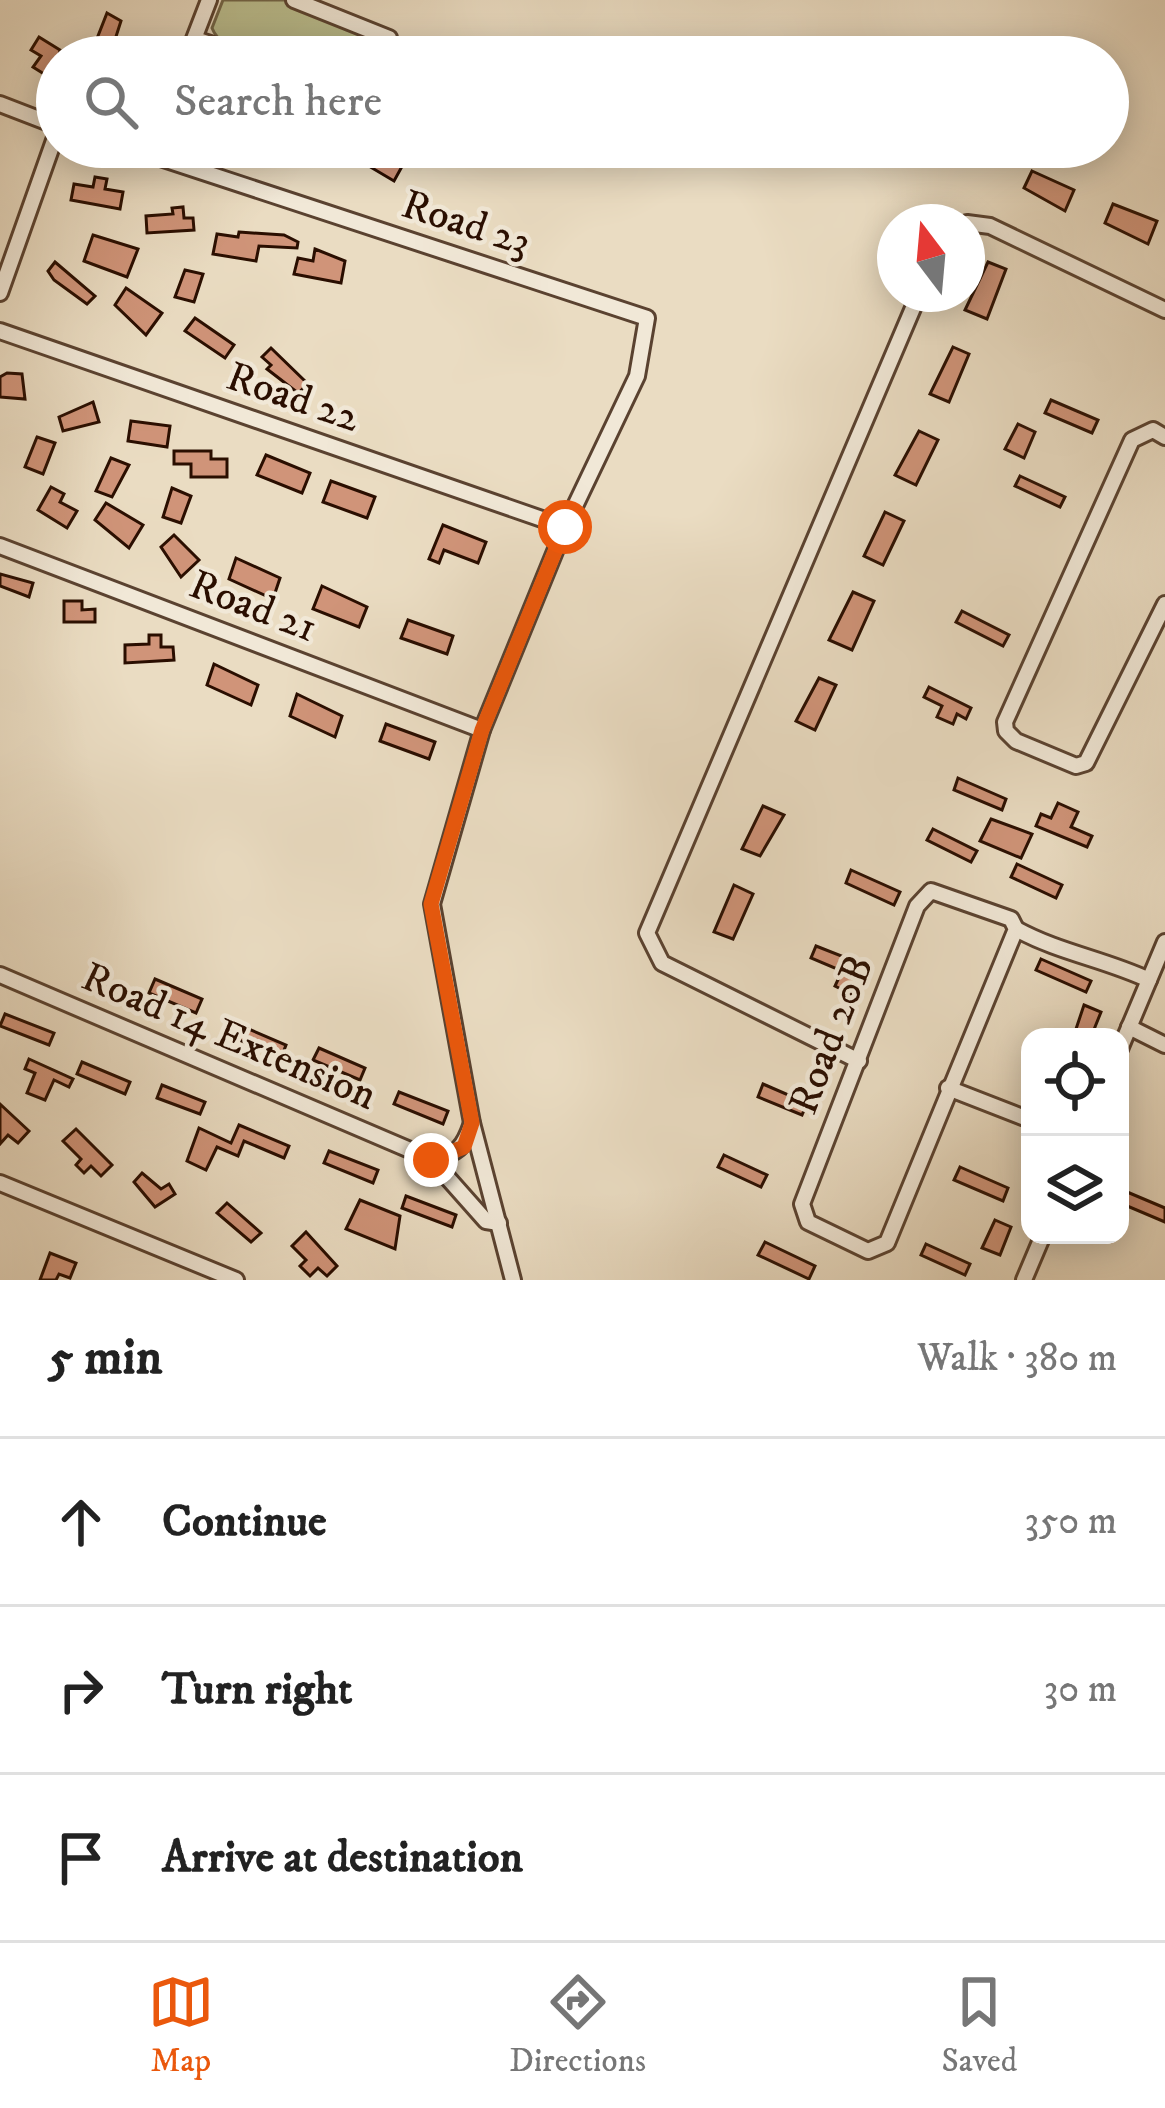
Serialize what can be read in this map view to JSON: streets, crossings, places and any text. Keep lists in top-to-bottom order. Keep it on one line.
{"streets":{"street":["Road 23","Road 22","Road 21","Road 20B","Road 14 Extension"]},"crossings":[["Road 23","Road 22"]],"north":"top","page":{"search":"Search here","heading":["5 min","Walk · 380 m"],"list":[["Continue","350 m"],["Turn right","30 m"],"Arrive at destination"],"nav":["Map","Directions","Saved"]}}
